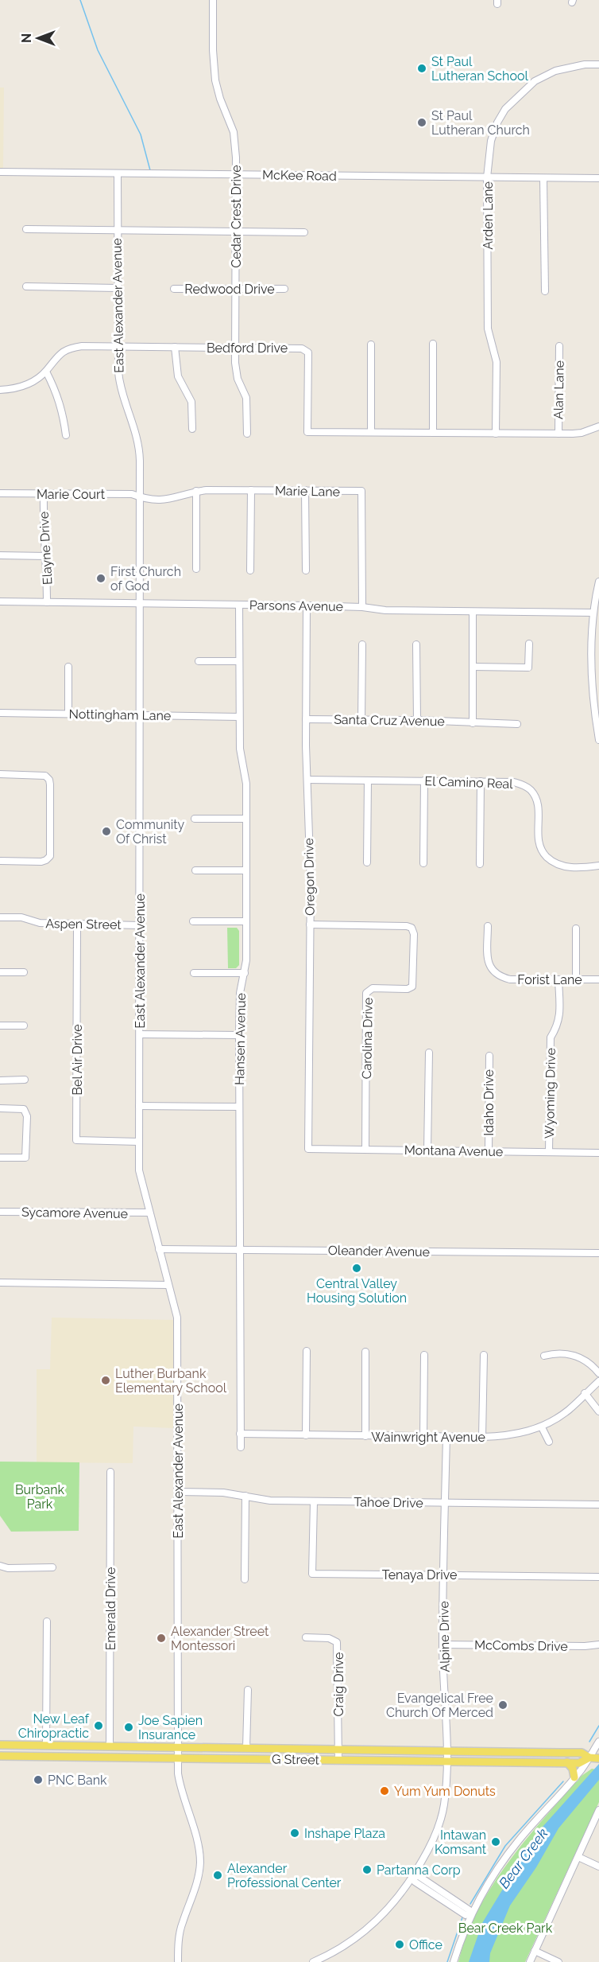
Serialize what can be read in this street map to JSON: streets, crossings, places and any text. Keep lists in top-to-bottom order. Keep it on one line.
{"streets":{"main road":["G Street"],"street":["McKee Road","Arden Lane","Cedar Crest Drive","Redwood Drive","East Alexander Avenue","Bedford Drive","Alan Lane","Marie Lane","Marie Court","Elayne Drive","Parsons Avenue","Nottingham Lane","Santa Cruz Avenue","El Camino Real","Oregon Drive","Aspen Street","Forist Lane","Carolina Drive","Hansen Avenue","Bel Air Drive","Wyoming Drive","Idaho Drive","Montana Avenue","Sycamore Avenue","Oleander Avenue","Wainwright Avenue","Tahoe Drive","Tenaya Drive","Emerald Drive","Alpine Drive","McCombs Drive","Craig Drive"]},"crossings":[["McKee Road","Arden Lane"],["McKee Road","Cedar Crest Drive"],["McKee Road","East Alexander Avenue"],["Arden Lane","Bedford Drive"],["Cedar Crest Drive","Redwood Drive"],["Cedar Crest Drive","Bedford Drive"],["East Alexander Avenue","Bedford Drive"],["East Alexander Avenue","Marie Lane"],["East Alexander Avenue","Marie Court"],["East Alexander Avenue","Parsons Avenue"],["East Alexander Avenue","Nottingham Lane"],["East Alexander Avenue","Aspen Street"],["East Alexander Avenue","Bel Air Drive"],["East Alexander Avenue","Sycamore Avenue"],["East Alexander Avenue","Oleander Avenue"],["East Alexander Avenue","Tahoe Drive"],["East Alexander Avenue","G Street"],["Bedford Drive","Alan Lane"],["Marie Lane","Marie Court"],["Marie Lane","Parsons Avenue"],["Marie Court","Elayne Drive"],["Elayne Drive","Parsons Avenue"],["Parsons Avenue","Oregon Drive"],["Parsons Avenue","Hansen Avenue"],["Nottingham Lane","Hansen Avenue"],["Santa Cruz Avenue","Oregon Drive"],["El Camino Real","Oregon Drive"],["Oregon Drive","Carolina Drive"],["Oregon Drive","Montana Avenue"],["Aspen Street","Bel Air Drive"],["Forist Lane","Wyoming Drive"],["Carolina Drive","Montana Avenue"],["Hansen Avenue","Oleander Avenue"],["Hansen Avenue","Wainwright Avenue"],["Wyoming Drive","Montana Avenue"],["Idaho Drive","Montana Avenue"],["Wainwright Avenue","Alpine Drive"],["Tahoe Drive","Tenaya Drive"],["Tahoe Drive","Alpine Drive"],["Tenaya Drive","Alpine Drive"],["Emerald Drive","G Street"],["Alpine Drive","McCombs Drive"],["Alpine Drive","G Street"],["Craig Drive","G Street"]],"water":["Bear Creek"],"parks":["Burbank Park","Bear Creek Park"],"places":["St Paul Lutheran School","St Paul Lutheran Church","First Church of God","Community Of Christ","Central Valley Housing Solution","Luther Burbank Elementary School","Alexander Street Montessori","Evangelical Free Church Of Merced","New Leaf Chiropractic","Joe Sapien Insurance","PNC Bank","Yum Yum Donuts","Inshape Plaza","Intawan Komsant","Partanna Corp","Alexander Professional Center","Office"],"north":"left"}
